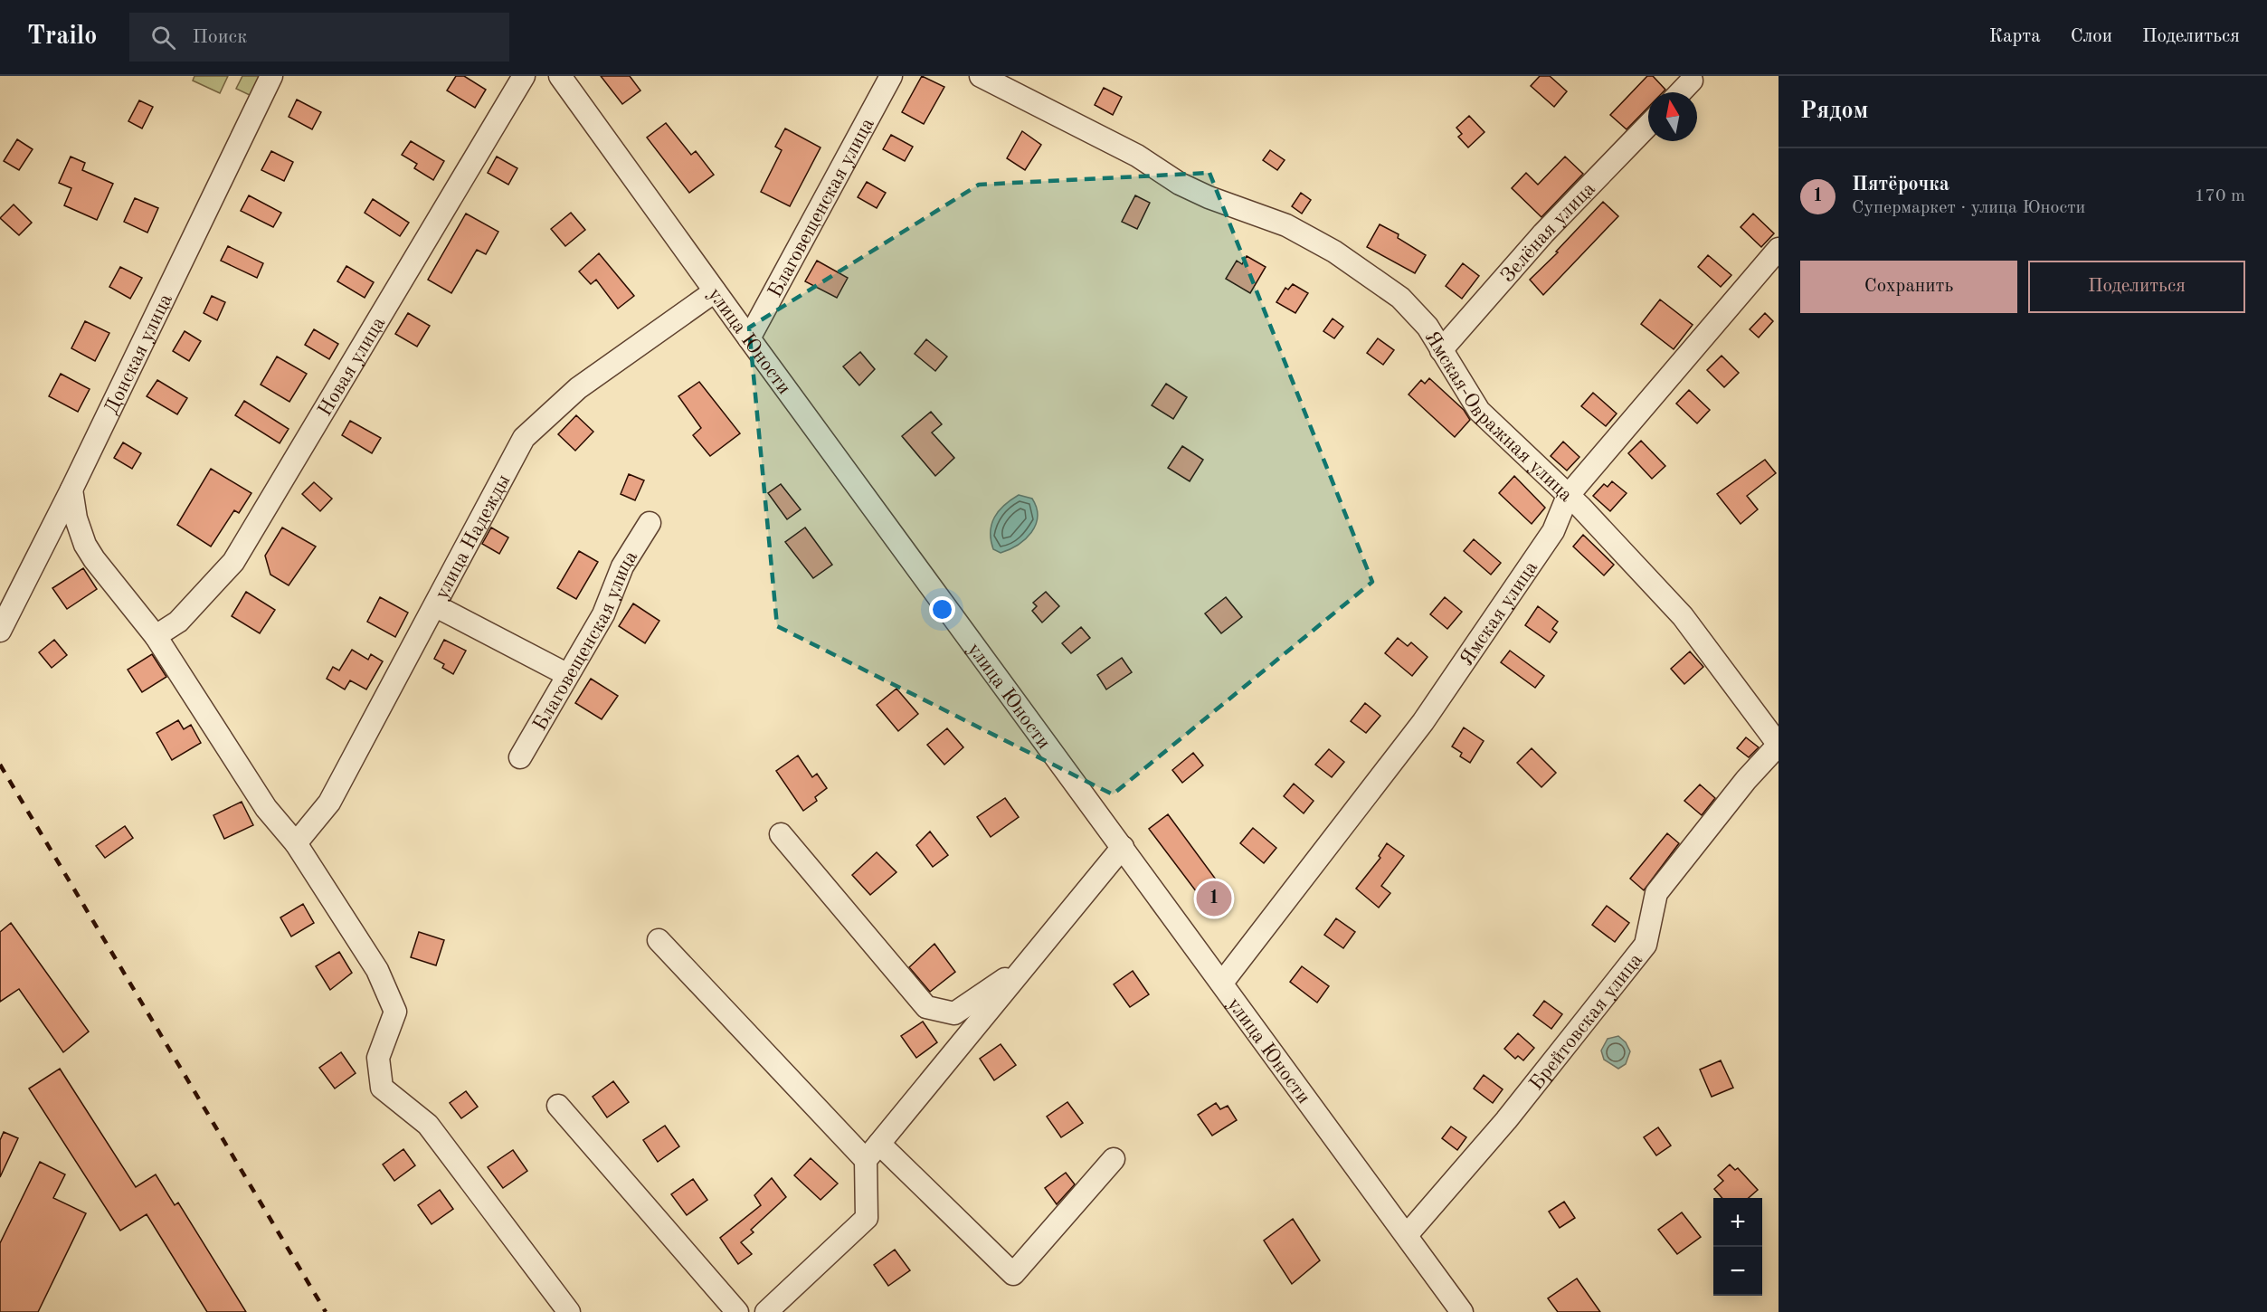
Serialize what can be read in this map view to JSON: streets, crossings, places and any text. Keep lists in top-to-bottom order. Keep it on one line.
{"streets":{"street":["Благовещенская улица","Зелёная улица","улица Юности","Донская улица","Новая улица","Ямская-Овражная улица","улица Надежды","Ямская улица","Брейтовская улица"]},"crossings":[["Благовещенская улица","улица Юности"],["Зелёная улица","Ямская-Овражная улица"],["улица Юности","улица Надежды"],["улица Юности","Ямская улица"],["улица Юности","Брейтовская улица"],["Ямская-Овражная улица","Ямская улица"],["Ямская-Овражная улица","Брейтовская улица"]],"north":"top","page":{"header":"Trailo","search":"Поиск","nav":["Карта","Слои","Поделиться"],"heading":"Рядом","list":[{"mark":"1","name":"Пятёрочка","note":"Супермаркет · улица Юности","value":"170 m"}],"buttons":["Сохранить","Поделиться"],"pins":"1","map_buttons":["+","−"]}}
